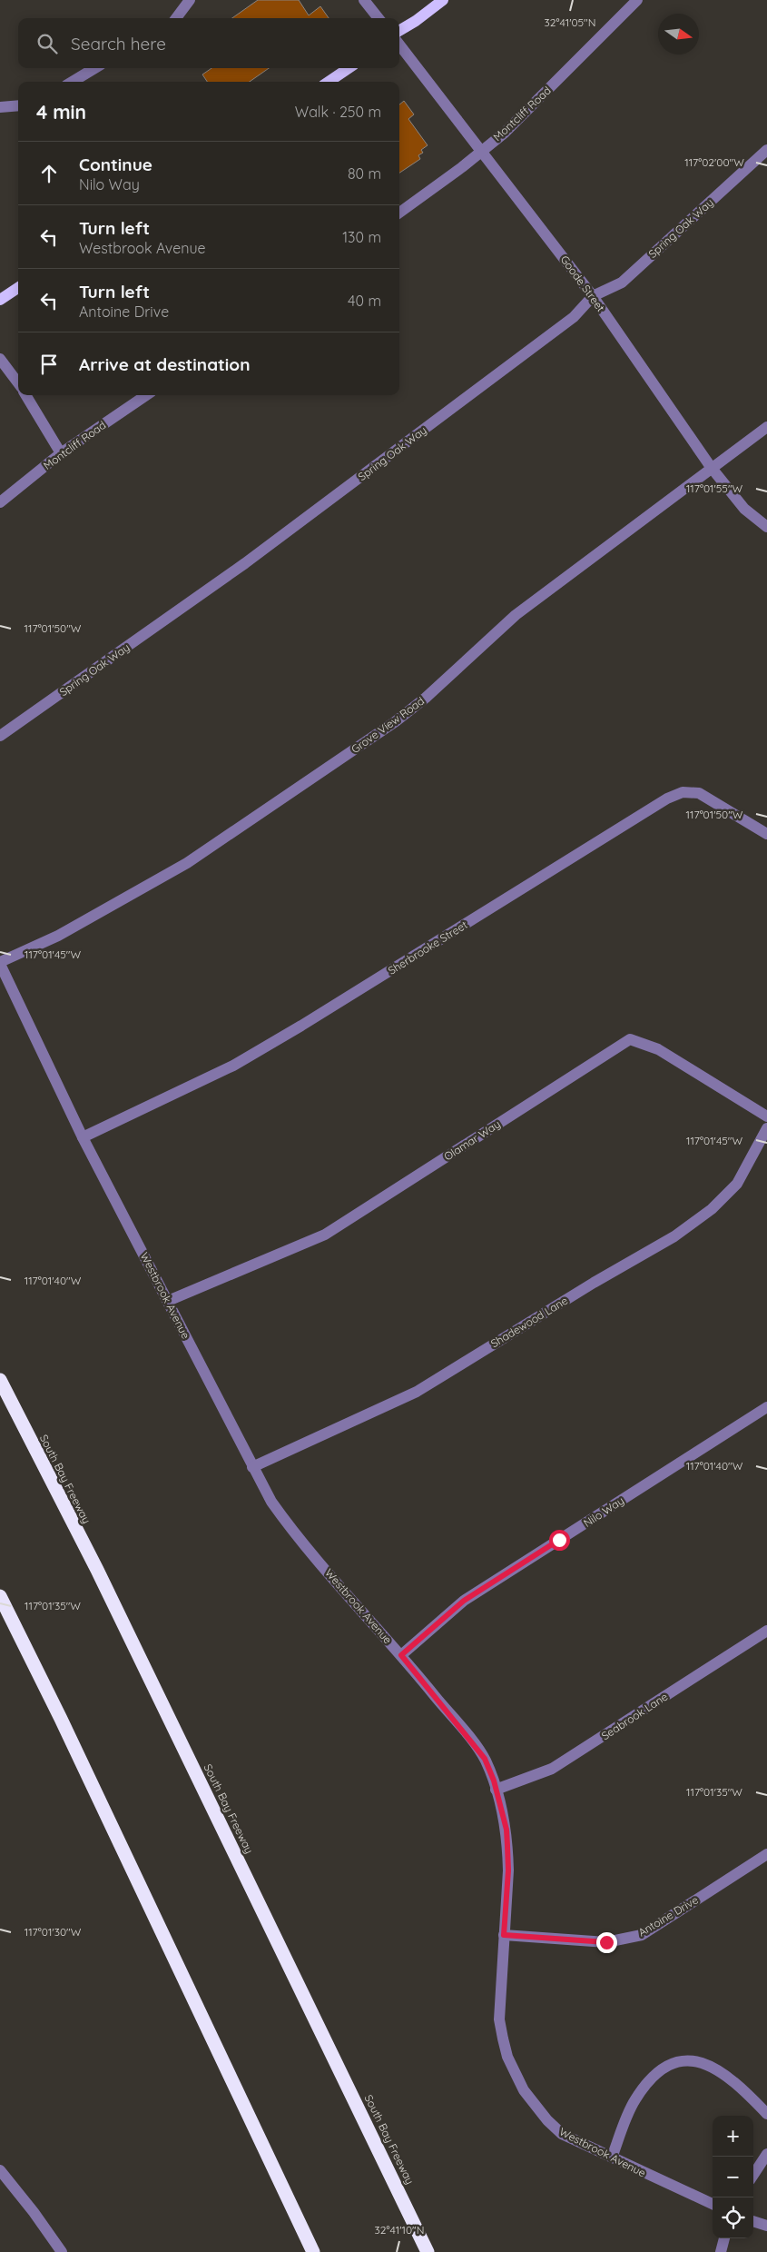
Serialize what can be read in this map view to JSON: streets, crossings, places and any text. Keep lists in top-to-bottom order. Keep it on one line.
{"streets":{"highway":["South Bay Freeway"],"street":["Montcliff Road","Spring Oak Way","Goode Street","Grove View Road","Sherbrooke Street","Olamar Way","Westbrook Avenue","Shadewood Lane","Nilo Way","Seabrook Lane","Antoine Drive"]},"crossings":[["Montcliff Road","Goode Street"],["Spring Oak Way","Goode Street"],["Goode Street","Grove View Road"],["Grove View Road","Westbrook Avenue"],["Sherbrooke Street","Westbrook Avenue"],["Olamar Way","Westbrook Avenue"],["Westbrook Avenue","Shadewood Lane"],["Westbrook Avenue","Nilo Way"],["Westbrook Avenue","Seabrook Lane"],["Westbrook Avenue","Antoine Drive"]],"north":"right","page":{"search":"Search here","heading":["4 min","Walk · 250 m"],"list":[["Continue","Nilo Way","80 m"],["Turn left","Westbrook Avenue","130 m"],["Turn left","Antoine Drive","40 m"],"Arrive at destination"],"map_buttons":["+","−"]},"coordinates":["32°41'05\"N","117°02'00\"W","117°01'55\"W","117°01'50\"W","117°01'45\"W","117°01'40\"W","117°01'35\"W","117°01'30\"W","32°41'10\"N"]}
